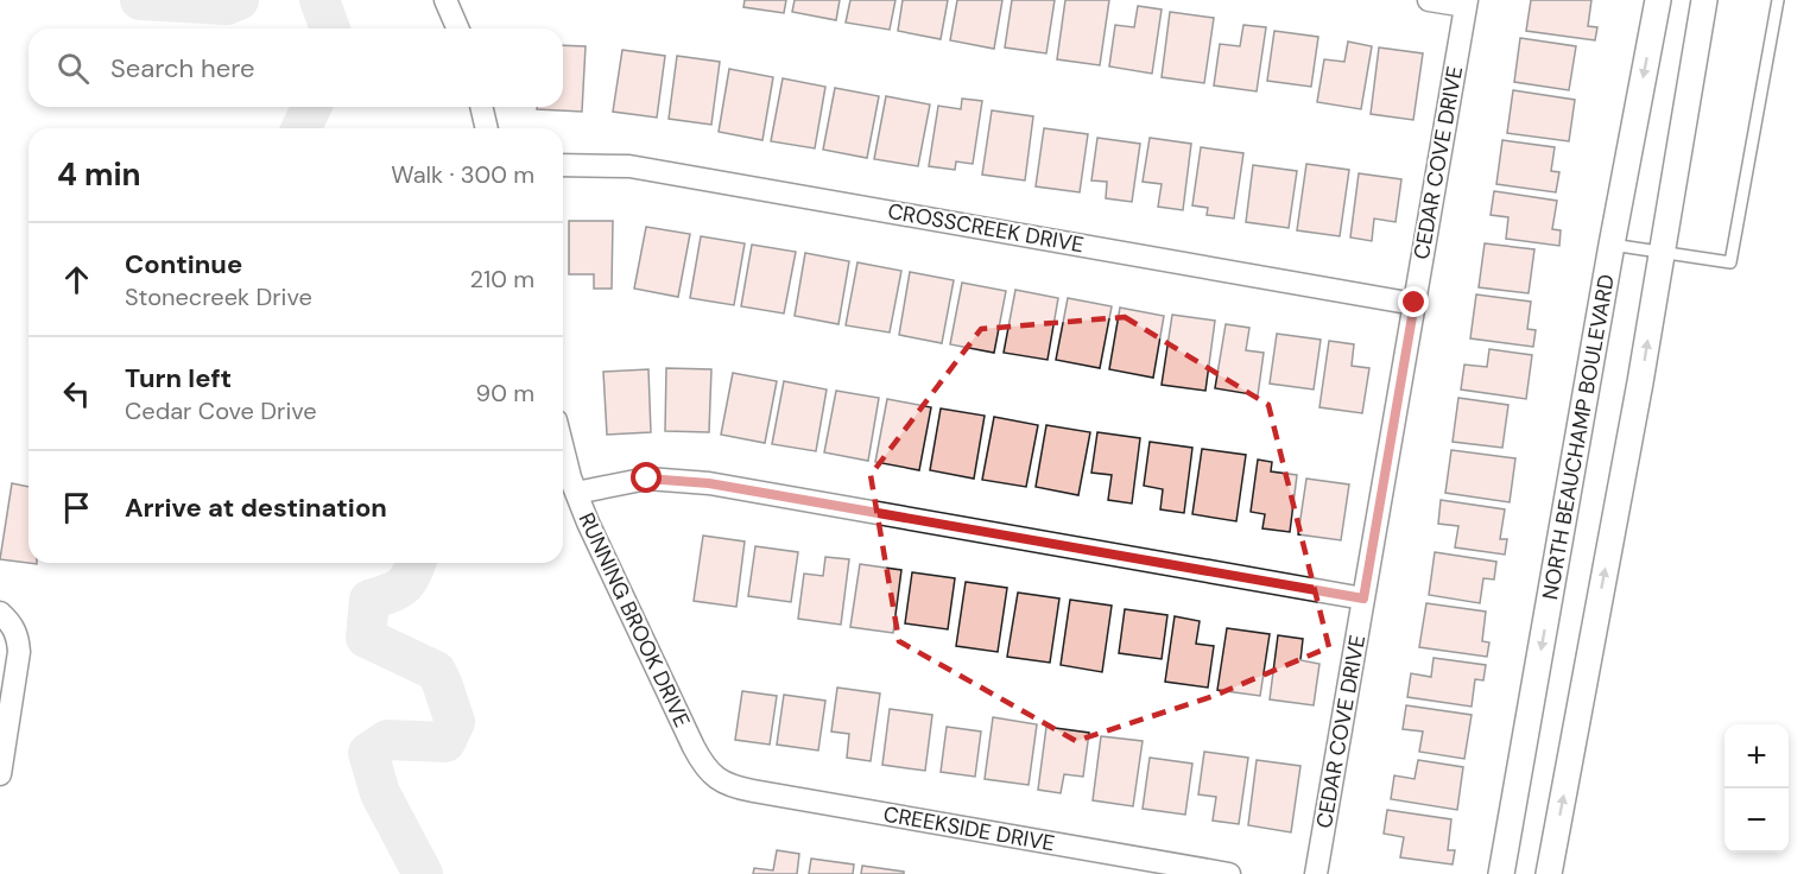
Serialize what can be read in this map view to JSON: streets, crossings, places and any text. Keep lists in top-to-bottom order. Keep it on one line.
{"streets":{"street":["CEDAR COVE DRIVE","CROSSCREEK DRIVE","NORTH BEAUCHAMP BOULEVARD","RUNNING BROOK DRIVE","CREEKSIDE DRIVE"]},"crossings":[["CEDAR COVE DRIVE","CROSSCREEK DRIVE"],["RUNNING BROOK DRIVE","CREEKSIDE DRIVE"]],"page":{"search":"Search here","heading":["4 min","Walk · 300 m"],"list":[["Continue","Stonecreek Drive","210 m"],["Turn left","Cedar Cove Drive","90 m"],"Arrive at destination"],"map_buttons":["+","−"]}}
